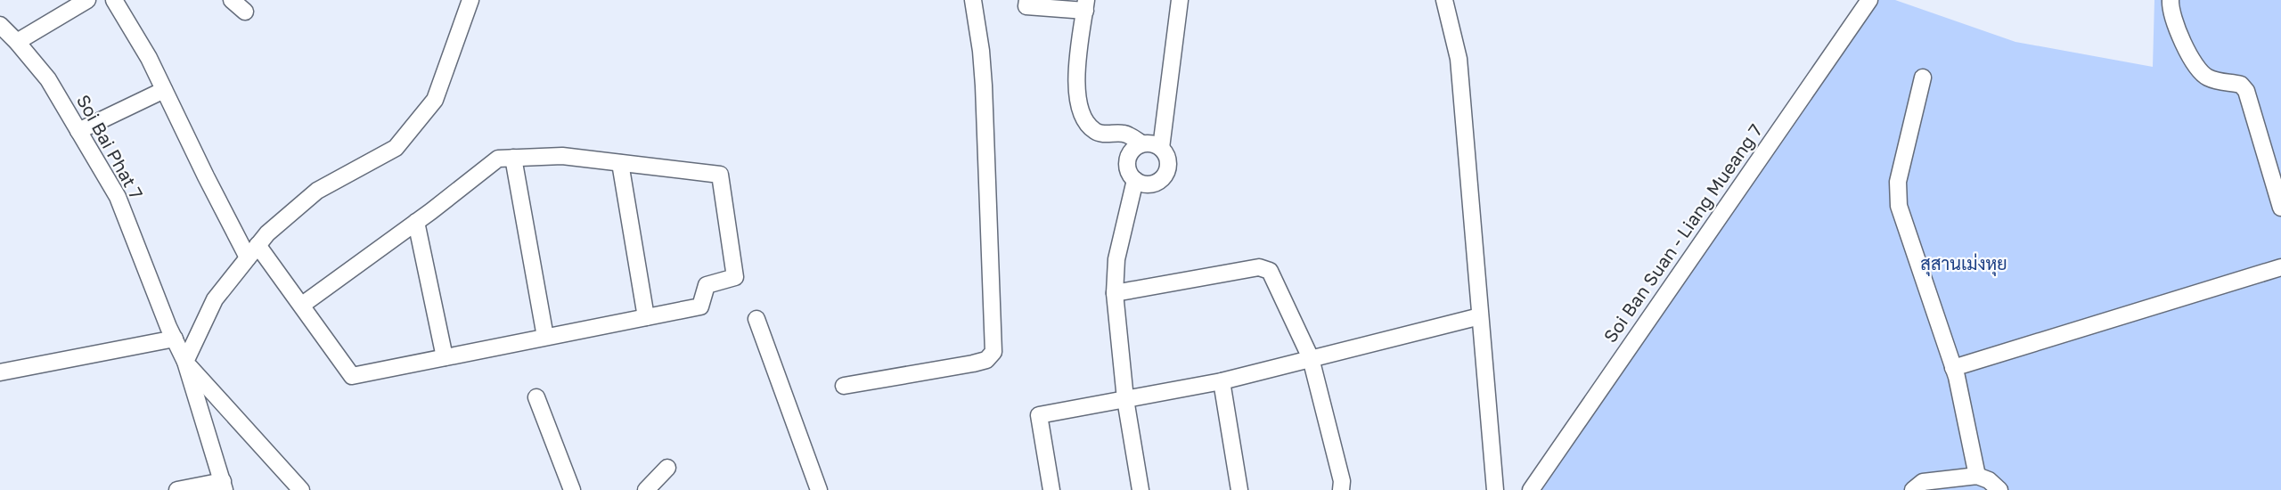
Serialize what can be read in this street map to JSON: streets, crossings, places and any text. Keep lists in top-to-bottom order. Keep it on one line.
{"streets":{"street":["Soi Bai Phat 7","Soi Ban Suan - Liang Mueang 7"]},"parks":["สุสานเม่งหุย"]}
